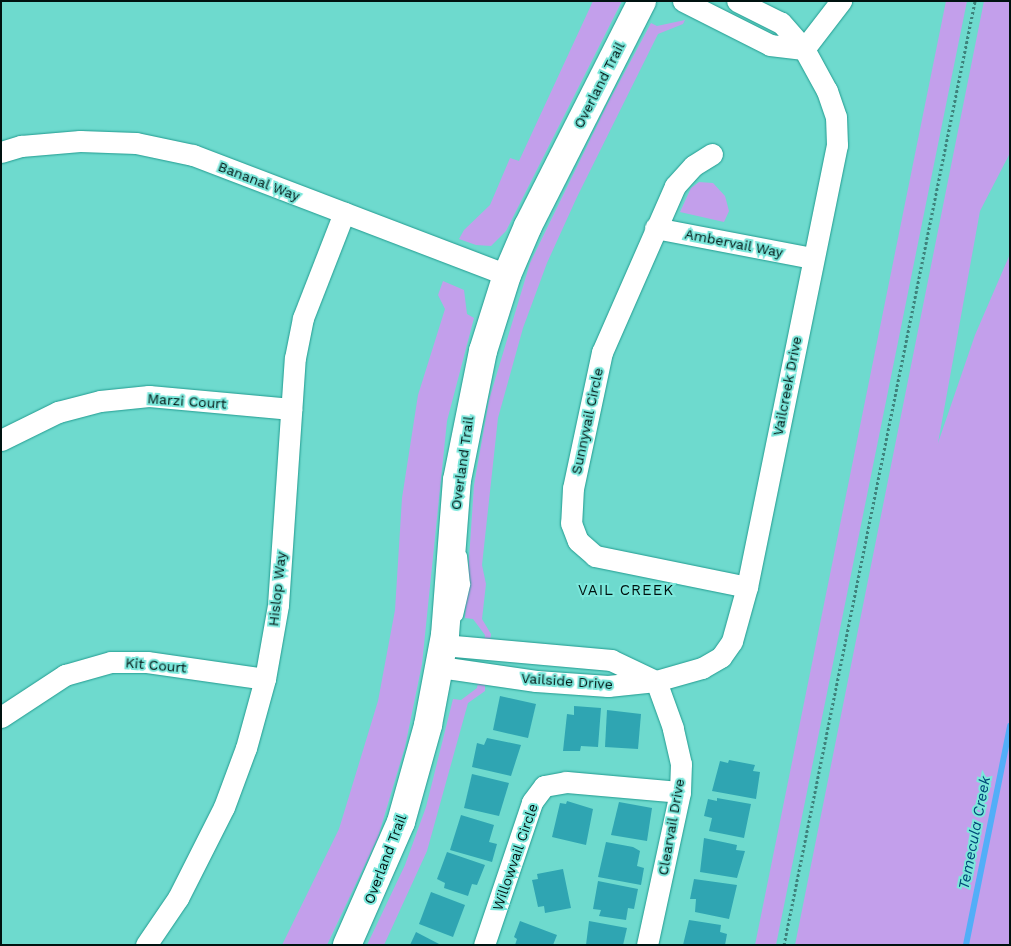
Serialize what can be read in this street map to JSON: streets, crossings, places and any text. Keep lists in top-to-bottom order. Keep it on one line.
{"streets":{"street":["Overland Trail","Bananal Way","Ambervail Way","Vailcreek Drive","Marzi Court","Sunnyvail Circle","Hislop Way","Kit Court","Vailside Drive","Clearvail Drive","Willowvail Circle"]},"crossings":[["Overland Trail","Bananal Way"],["Overland Trail","Vailside Drive"],["Bananal Way","Hislop Way"],["Ambervail Way","Vailcreek Drive"],["Ambervail Way","Sunnyvail Circle"],["Vailcreek Drive","Sunnyvail Circle"],["Vailcreek Drive","Vailside Drive"],["Vailcreek Drive","Clearvail Drive"],["Marzi Court","Hislop Way"],["Hislop Way","Kit Court"],["Vailside Drive","Clearvail Drive"],["Clearvail Drive","Willowvail Circle"]],"districts":["VAIL CREEK"],"water":["Temecula Creek"]}
